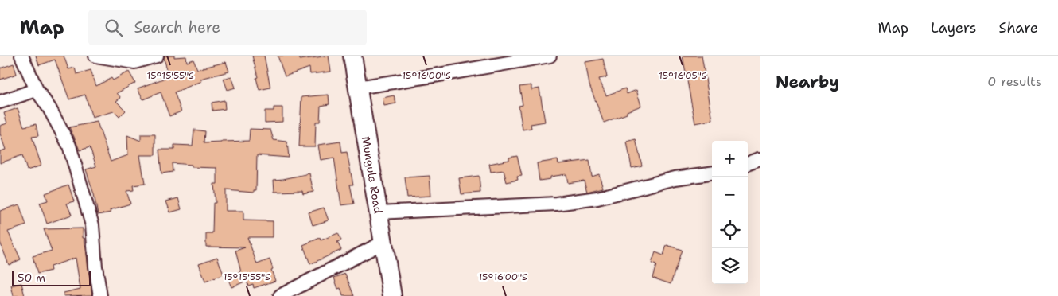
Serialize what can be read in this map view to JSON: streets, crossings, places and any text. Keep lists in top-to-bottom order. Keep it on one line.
{"streets":{"street":["Mungule Road"]},"scale_bar":"50 m","page":{"header":"Map","search":"Search here","nav":["Map","Layers","Share"],"heading":["Nearby","0 results"],"map_buttons":["+","−"],"scale":"50 m"},"coordinates":["15°15'55\"S","15°16'00\"S","15°16'05\"S"]}
